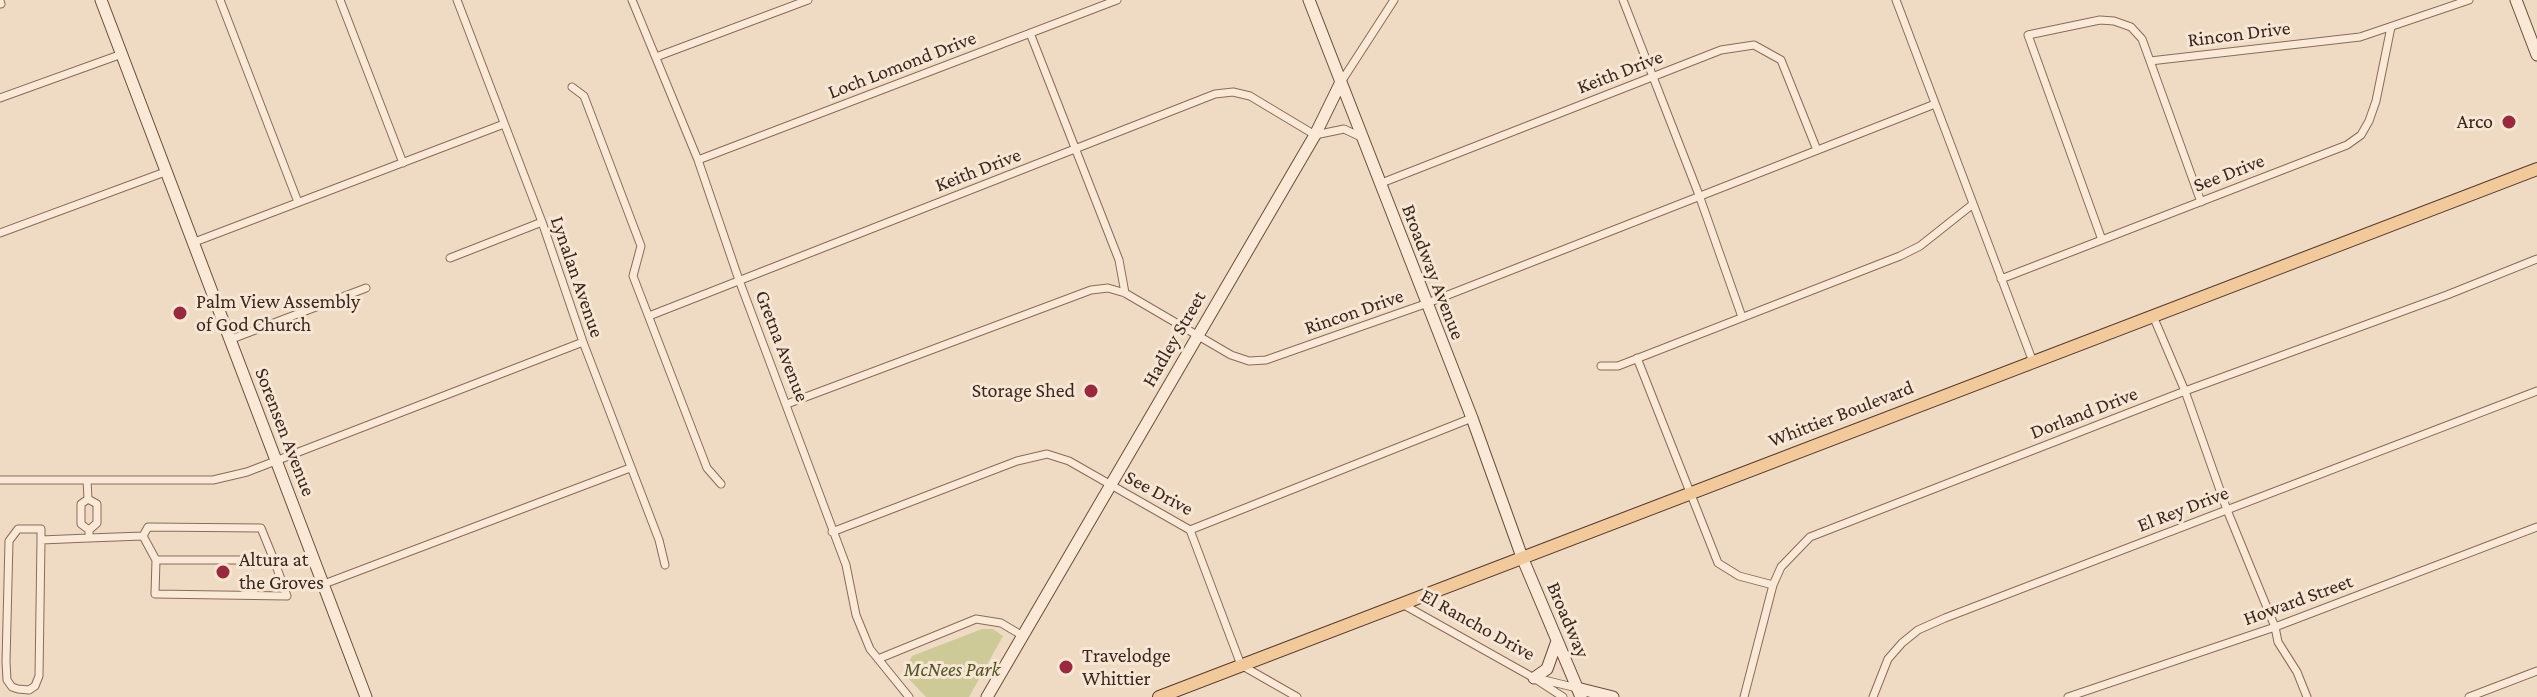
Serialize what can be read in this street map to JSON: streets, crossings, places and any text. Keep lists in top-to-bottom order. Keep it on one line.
{"streets":{"main road":["Whittier Boulevard"],"street":["Rincon Drive","Loch Lomond Drive","Keith Drive","See Drive","Broadway Avenue","Lynalan Avenue","Hadley Street","Gretna Avenue","Dorland Drive","Sorensen Avenue","El Rey Drive","Howard Street","Broadway","El Rancho Drive"]},"crossings":[["Rincon Drive","Keith Drive"],["Rincon Drive","See Drive"],["Rincon Drive","Broadway Avenue"],["Rincon Drive","Hadley Street"],["Rincon Drive","Gretna Avenue"],["Loch Lomond Drive","Gretna Avenue"],["Keith Drive","Broadway Avenue"],["Keith Drive","Hadley Street"],["Keith Drive","Gretna Avenue"],["See Drive","Broadway Avenue"],["See Drive","Hadley Street"],["See Drive","Gretna Avenue"],["Broadway Avenue","Hadley Street"],["Broadway Avenue","Whittier Boulevard"],["Broadway Avenue","Broadway"],["Whittier Boulevard","Broadway"],["Whittier Boulevard","El Rancho Drive"],["Broadway","El Rancho Drive"]],"parks":["McNees Park"],"places":["Arco","Palm View Assembly of God Church","Storage Shed","Altura at the Groves","Travelodge Whittier"]}
